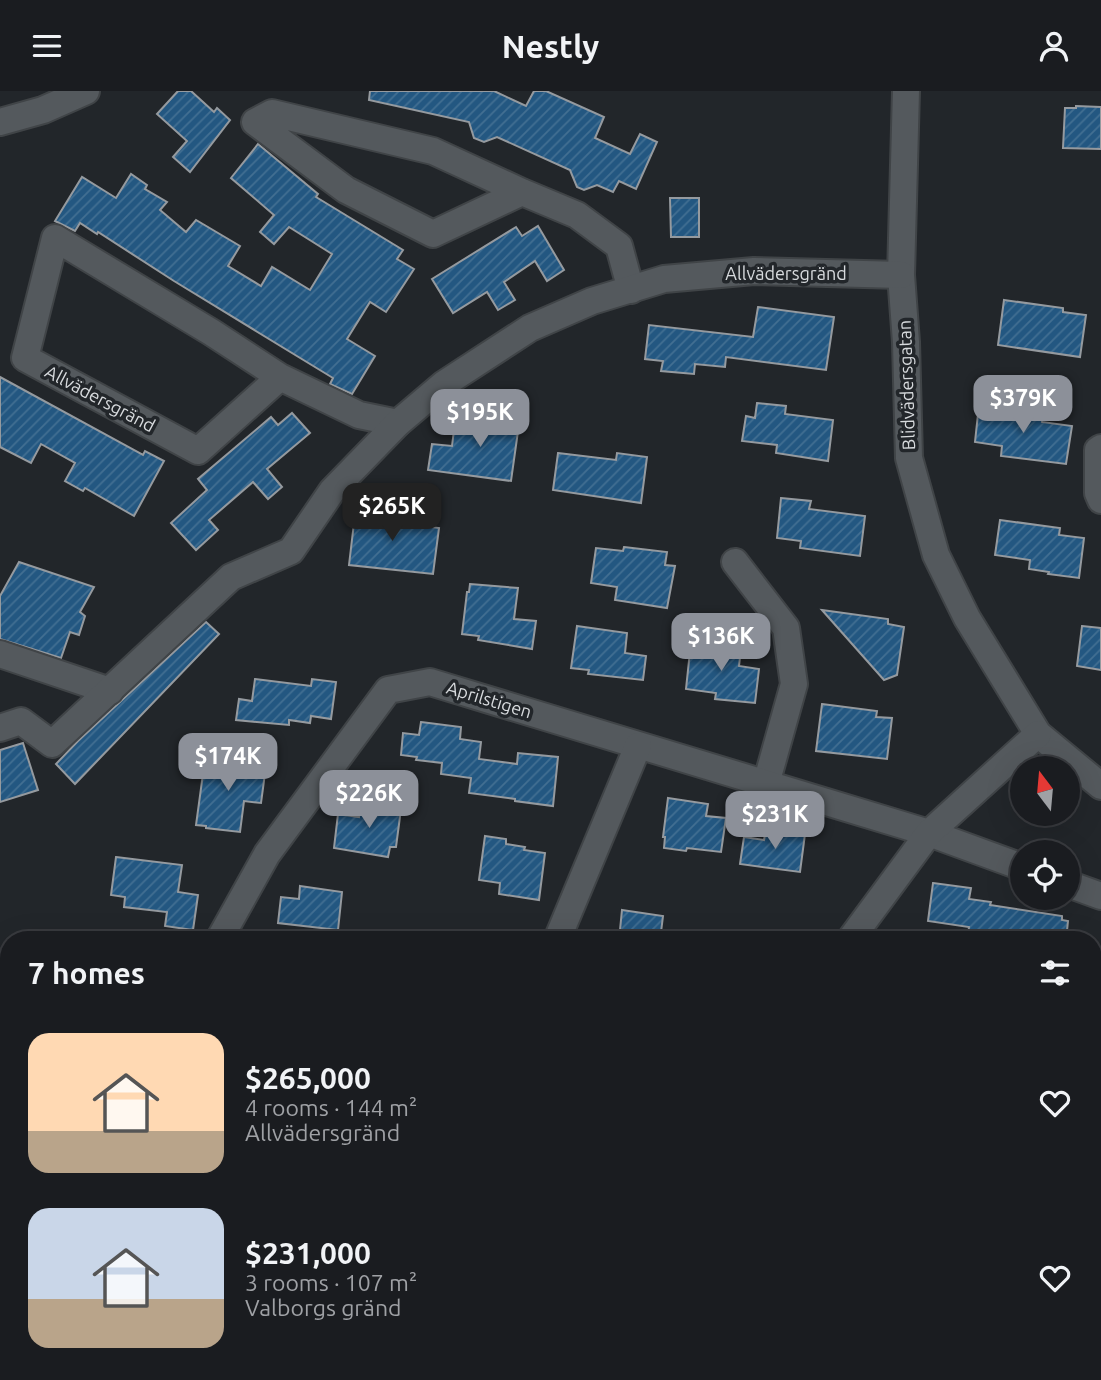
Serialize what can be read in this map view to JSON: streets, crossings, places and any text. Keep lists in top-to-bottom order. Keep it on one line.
{"streets":{"street":["Allvädersgränd","Blidvädersgatan","Aprilstigen"]},"crossings":[["Allvädersgränd","Blidvädersgatan"]],"north":"top","page":{"header":"Nestly","price":["$379K","$195K","$265K","$136K","$174K","$226K","$231K"],"heading":"7 homes","list":[{"name":"$265,000","note":"4 rooms · 144 m² · Allvädersgränd"},{"name":"$231,000","note":"3 rooms · 107 m² · Valborgs gränd"}]}}
